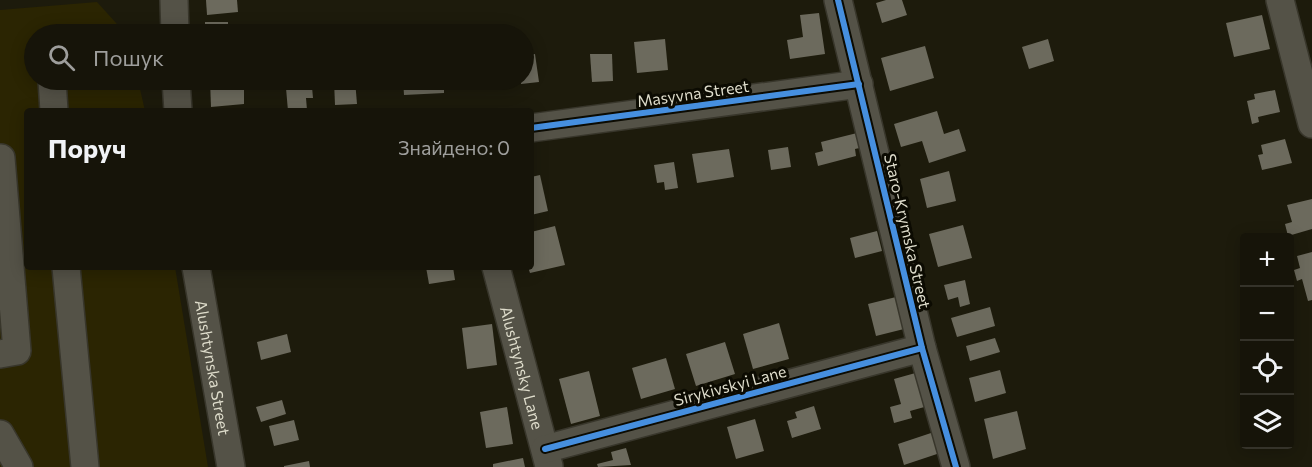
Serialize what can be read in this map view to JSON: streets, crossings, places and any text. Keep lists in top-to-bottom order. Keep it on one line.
{"streets":{"street":["Masyvna Street","Staro-Krymska Street","Alushtynska Street","Alushtynsky Lane","Sirykivskyi Lane"]},"crossings":[["Masyvna Street","Staro-Krymska Street"],["Staro-Krymska Street","Sirykivskyi Lane"],["Alushtynsky Lane","Sirykivskyi Lane"]],"page":{"search":"Пошук","heading":["Поруч","Знайдено: 0"],"map_buttons":["+","−"]}}
